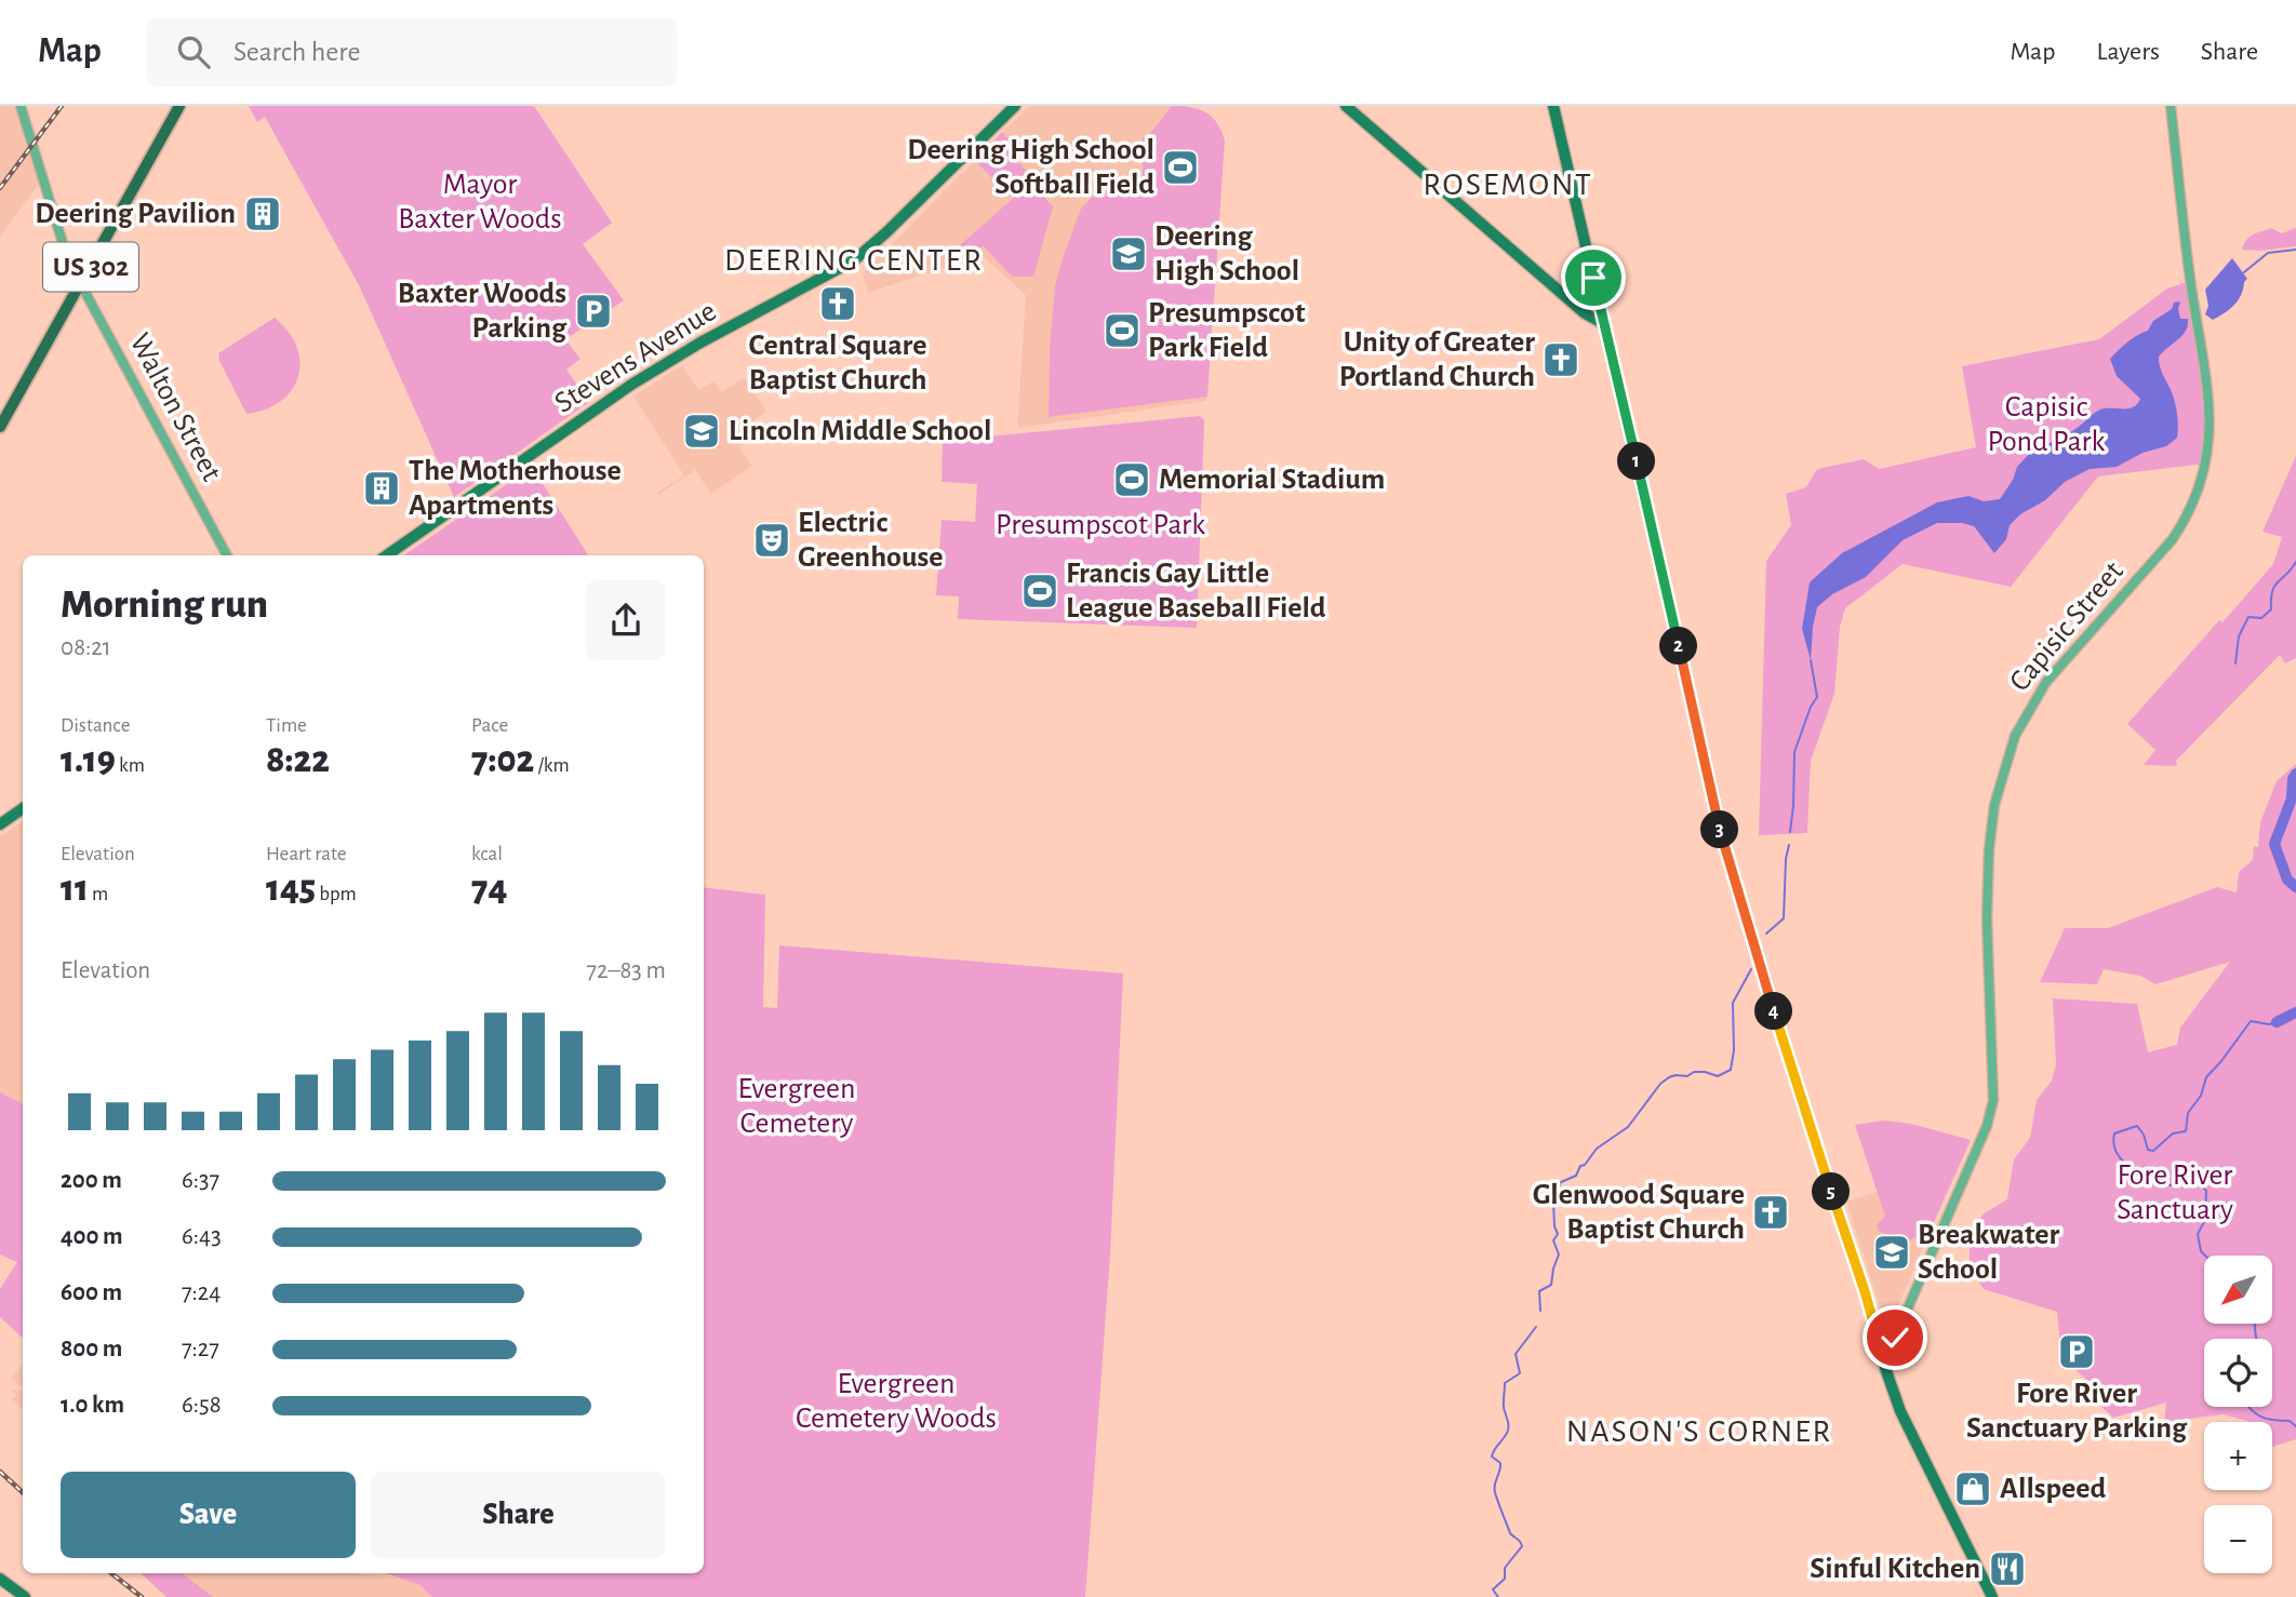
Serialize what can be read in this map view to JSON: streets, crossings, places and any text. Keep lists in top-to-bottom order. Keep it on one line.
{"streets":{"highway":["US 302"],"main road":["Stevens Avenue"],"street":["Walton Street","Capisic Street"]},"crossings":[["US 302","Walton Street"]],"districts":["ROSEMONT","DEERING CENTER","NASON'S CORNER"],"parks":["Mayor Baxter Woods","Capisic Pond Park","Presumpscot Park","Evergreen Cemetery","Fore River Sanctuary","Evergreen Cemetery Woods"],"places":{"sports":["Deering High School Softball Field","Presumpscot Park Field","Memorial Stadium","Francis Gay Little League Baseball Field"],"building":["Deering Pavilion","The Motherhouse Apartments"],"school or university":["Deering High School","Lincoln Middle School","Breakwater School"],"church":["Central Square Baptist Church","Unity of Greater Portland Church","Glenwood Square Baptist Church"],"parking":["Baxter Woods Parking","Fore River Sanctuary Parking"],"theatre":["Electric Greenhouse"],"shop":["Allspeed"],"restaurant":["Sinful Kitchen"]},"north":"bottom left","page":{"header":"Map","search":"Search here","nav":["Map","Layers","Share"],"pins":["1","2","3","4","5"],"heading":["Morning run","08:21"],"stats":[["Distance","1.19 km"],["Time","8:22"],["Pace","7:02 /km"],["Elevation","11 m"],["Heart rate","145 bpm"],["kcal","74"]],"chart":["Elevation","72–83 m"],"list":[{"name":"200 m","note":"6:37"},{"name":"400 m","note":"6:43"},{"name":"600 m","note":"7:24"},{"name":"800 m","note":"7:27"},{"name":"1.0 km","note":"6:58"}],"map_buttons":["+","−"],"buttons":["Save","Share"]}}
